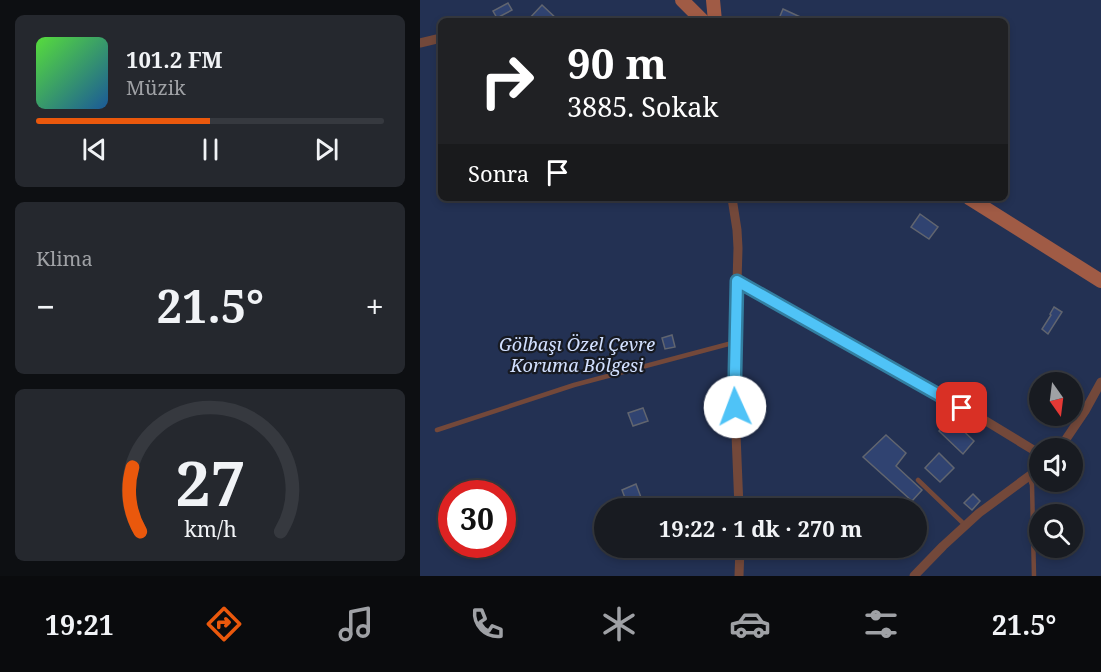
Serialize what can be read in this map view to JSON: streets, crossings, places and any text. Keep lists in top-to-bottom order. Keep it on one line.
{"parks":["Gölbaşı Özel Çevre Koruma Bölgesi"],"north":"bottom","page":{"turn":["90 m","3885. Sokak"],"song":["101.2 FM","Müzik"],"then":"Sonra","tile":"Klima","heat":["−","21.5°","+"],"limit":"30","trip":"19:22 · 1 dk · 270 m","tabs":["19:21","21.5°"],"gauge":["27","km/h"]}}
